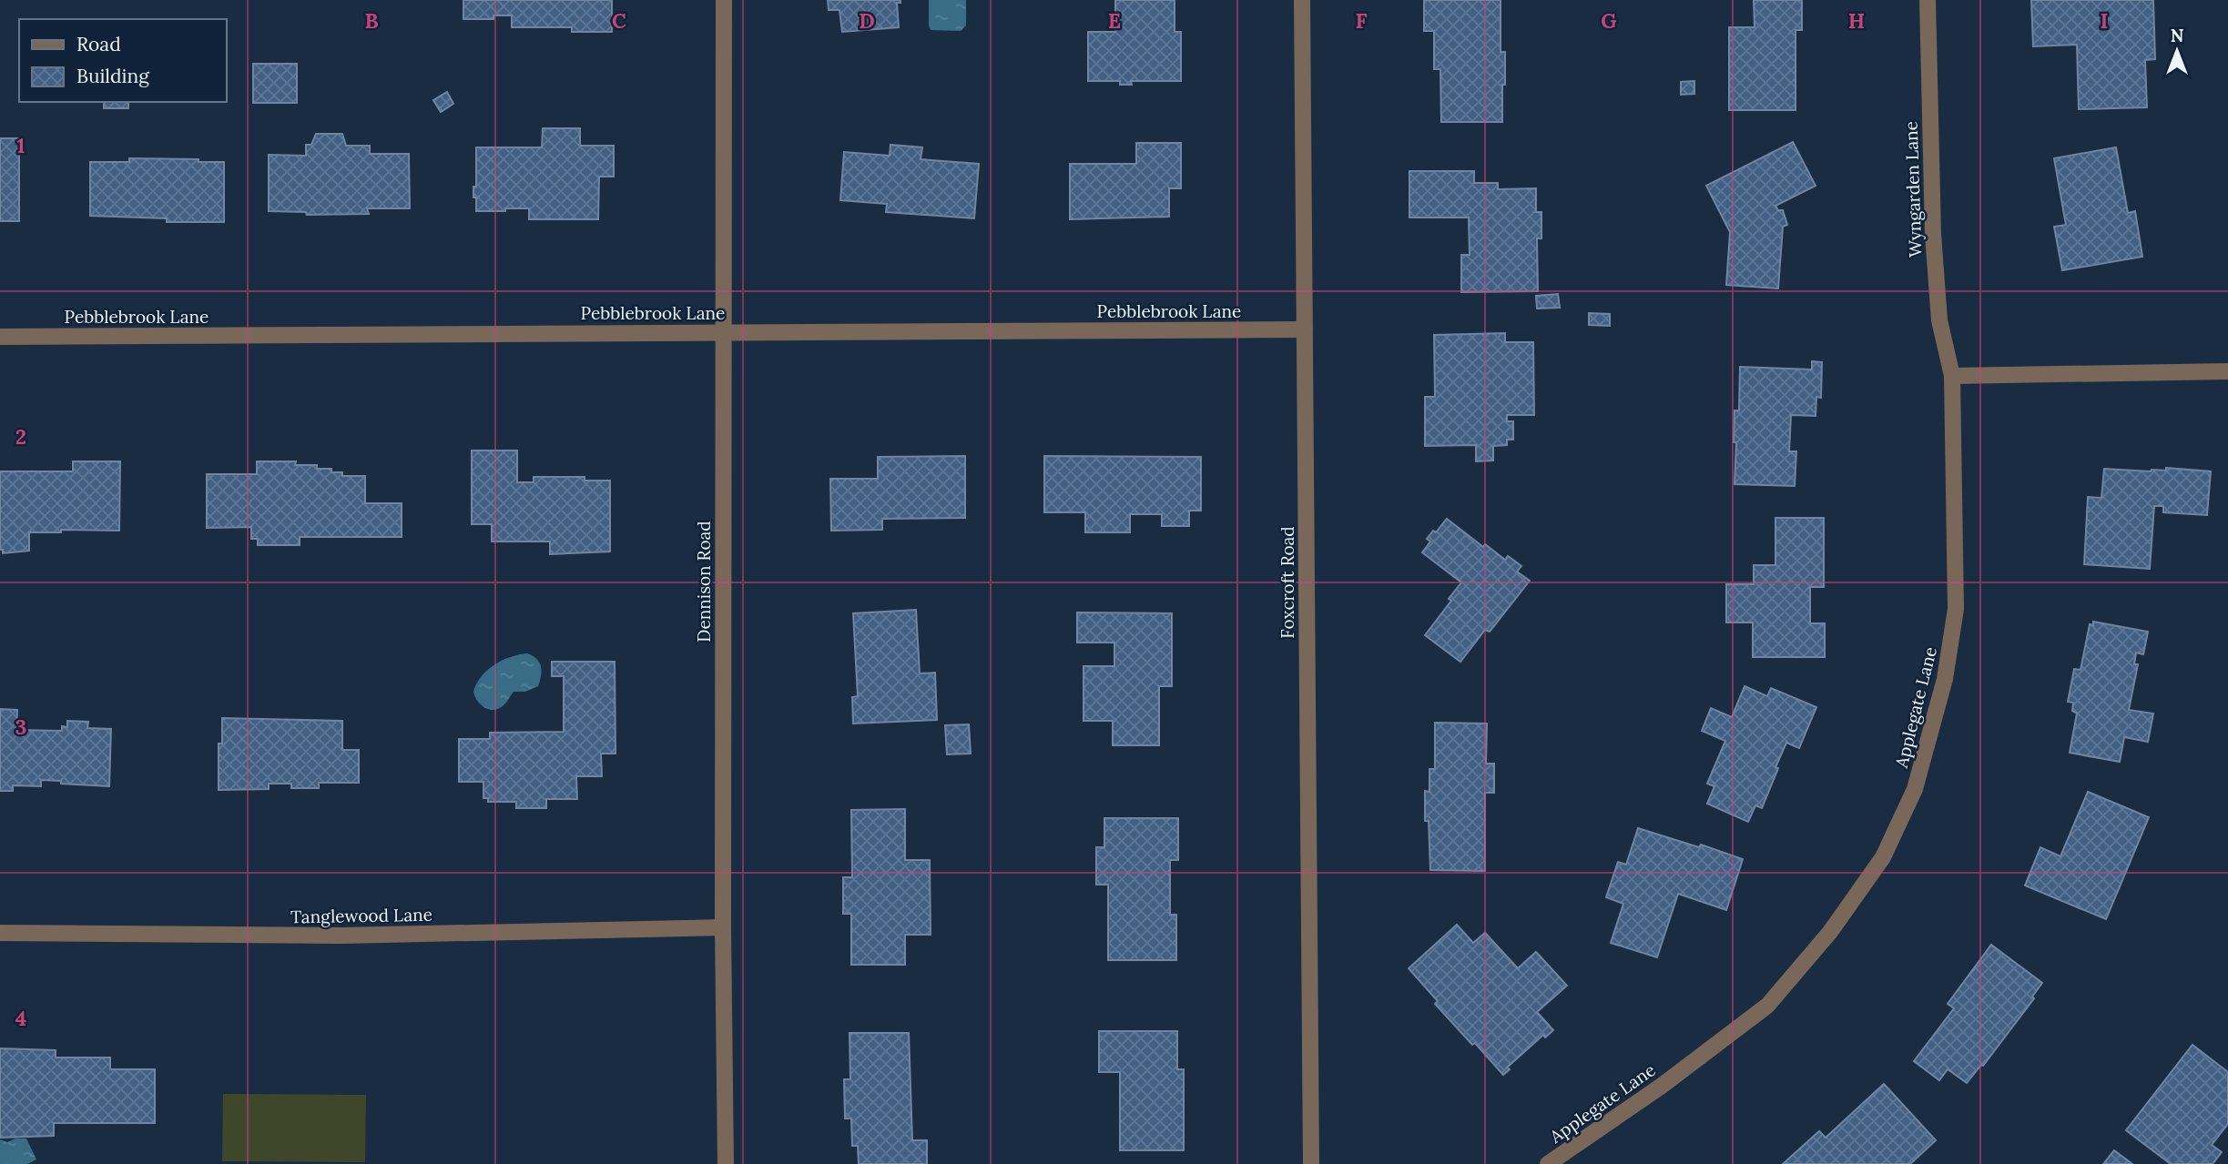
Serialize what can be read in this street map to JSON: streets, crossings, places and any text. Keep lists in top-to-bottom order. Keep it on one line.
{"streets":{"street":["Wyngarden Lane","Pebblebrook Lane","Dennison Road","Foxcroft Road","Applegate Lane","Tanglewood Lane"]},"crossings":[["Wyngarden Lane","Applegate Lane"],["Pebblebrook Lane","Dennison Road"],["Pebblebrook Lane","Foxcroft Road"],["Dennison Road","Tanglewood Lane"]],"legend":["Road","Building"],"north":"top","grid":{"columns":["B","C","D","E","F","G","H","I"],"rows":["1","2","3","4"]}}
